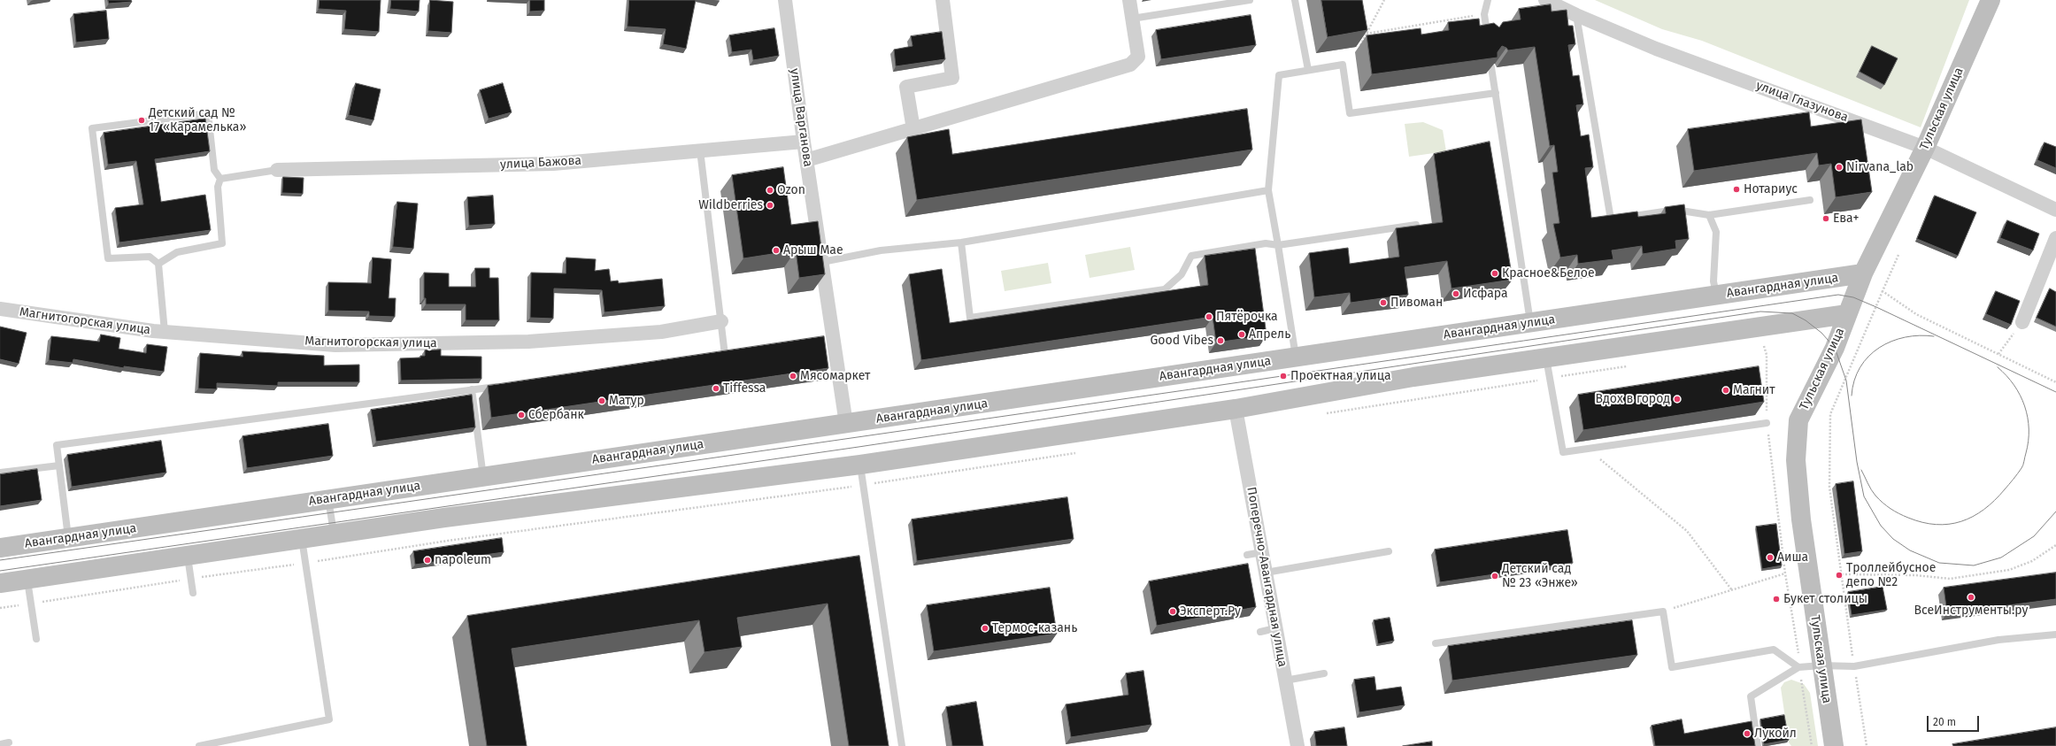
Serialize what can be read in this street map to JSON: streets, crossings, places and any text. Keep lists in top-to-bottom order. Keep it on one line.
{"streets":{"main road":["Тульская улица","Авангардная улица"],"street":["улица Глазунова","улица Варганова","улица Бажова","Магнитогорская улица","Поперечно-Авангардная улица"]},"crossings":[["улица Глазунова","Тульская улица"],["Тульская улица","Авангардная улица"],["улица Варганова","улица Бажова"],["улица Варганова","Авангардная улица"]],"places":["Детский сад № 17 «Карамелька»","Nirvana_lab","Нотариус","Ozon","Wildberries","Ева+","Арыш Мае","Красное&Белое","Исфара","Пивоман","Пятёрочка","Апрель","Good Vibes","Мясомаркет","Проектная улица","Tiffessa","Магнит","Вдох в город","Матур","Сбербанк","Аиша","napoleum","Троллейбусное депо №2","Детский сад № 23 «Энже»","ВсеИнструменты.ру","Букет столицы","Эксперт.Ру","Термос-казань","Лукойл"],"scale_bar":"20 m"}
